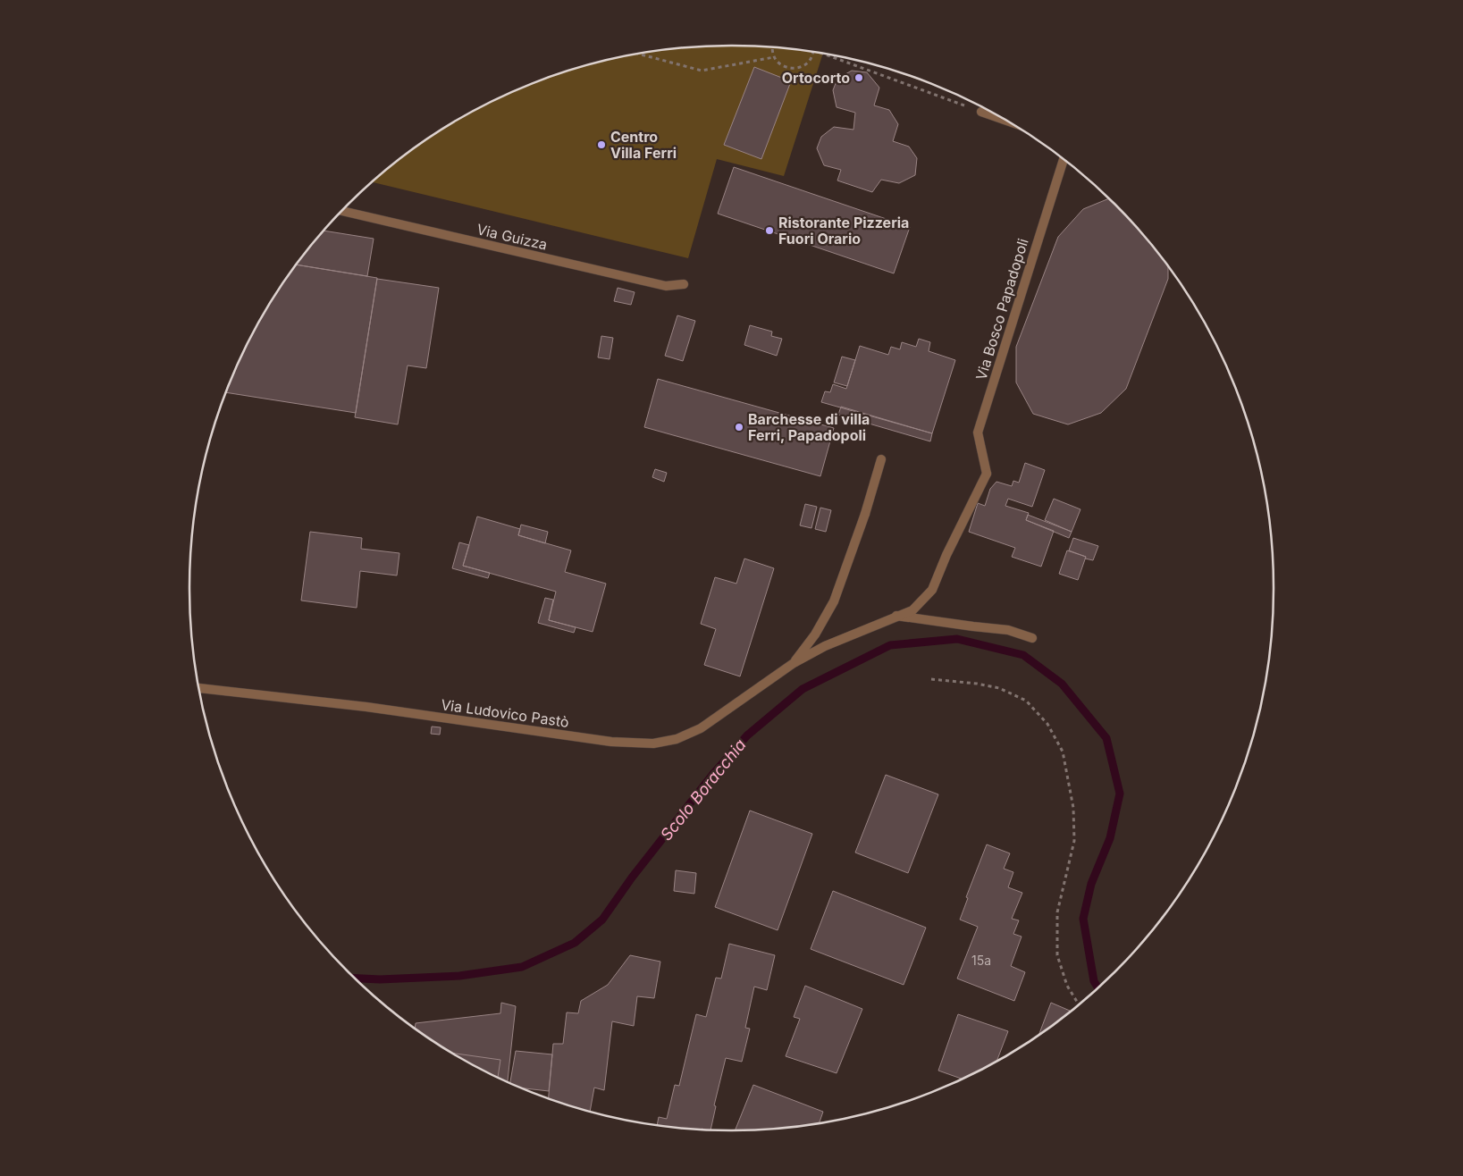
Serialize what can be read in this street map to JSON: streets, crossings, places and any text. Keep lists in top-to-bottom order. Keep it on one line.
{"streets":{"street":["Via Guizza","Via Bosco Papadopoli","Via Ludovico Pastò"]},"crossings":[["Via Bosco Papadopoli","Via Ludovico Pastò"]],"water":["Scolo Boracchia"],"places":["Ortocorto","Centro Villa Ferri","Ristorante Pizzeria Fuori Orario","Barchesse di villa Ferri, Papadopoli"],"house_numbers":["15a"]}
